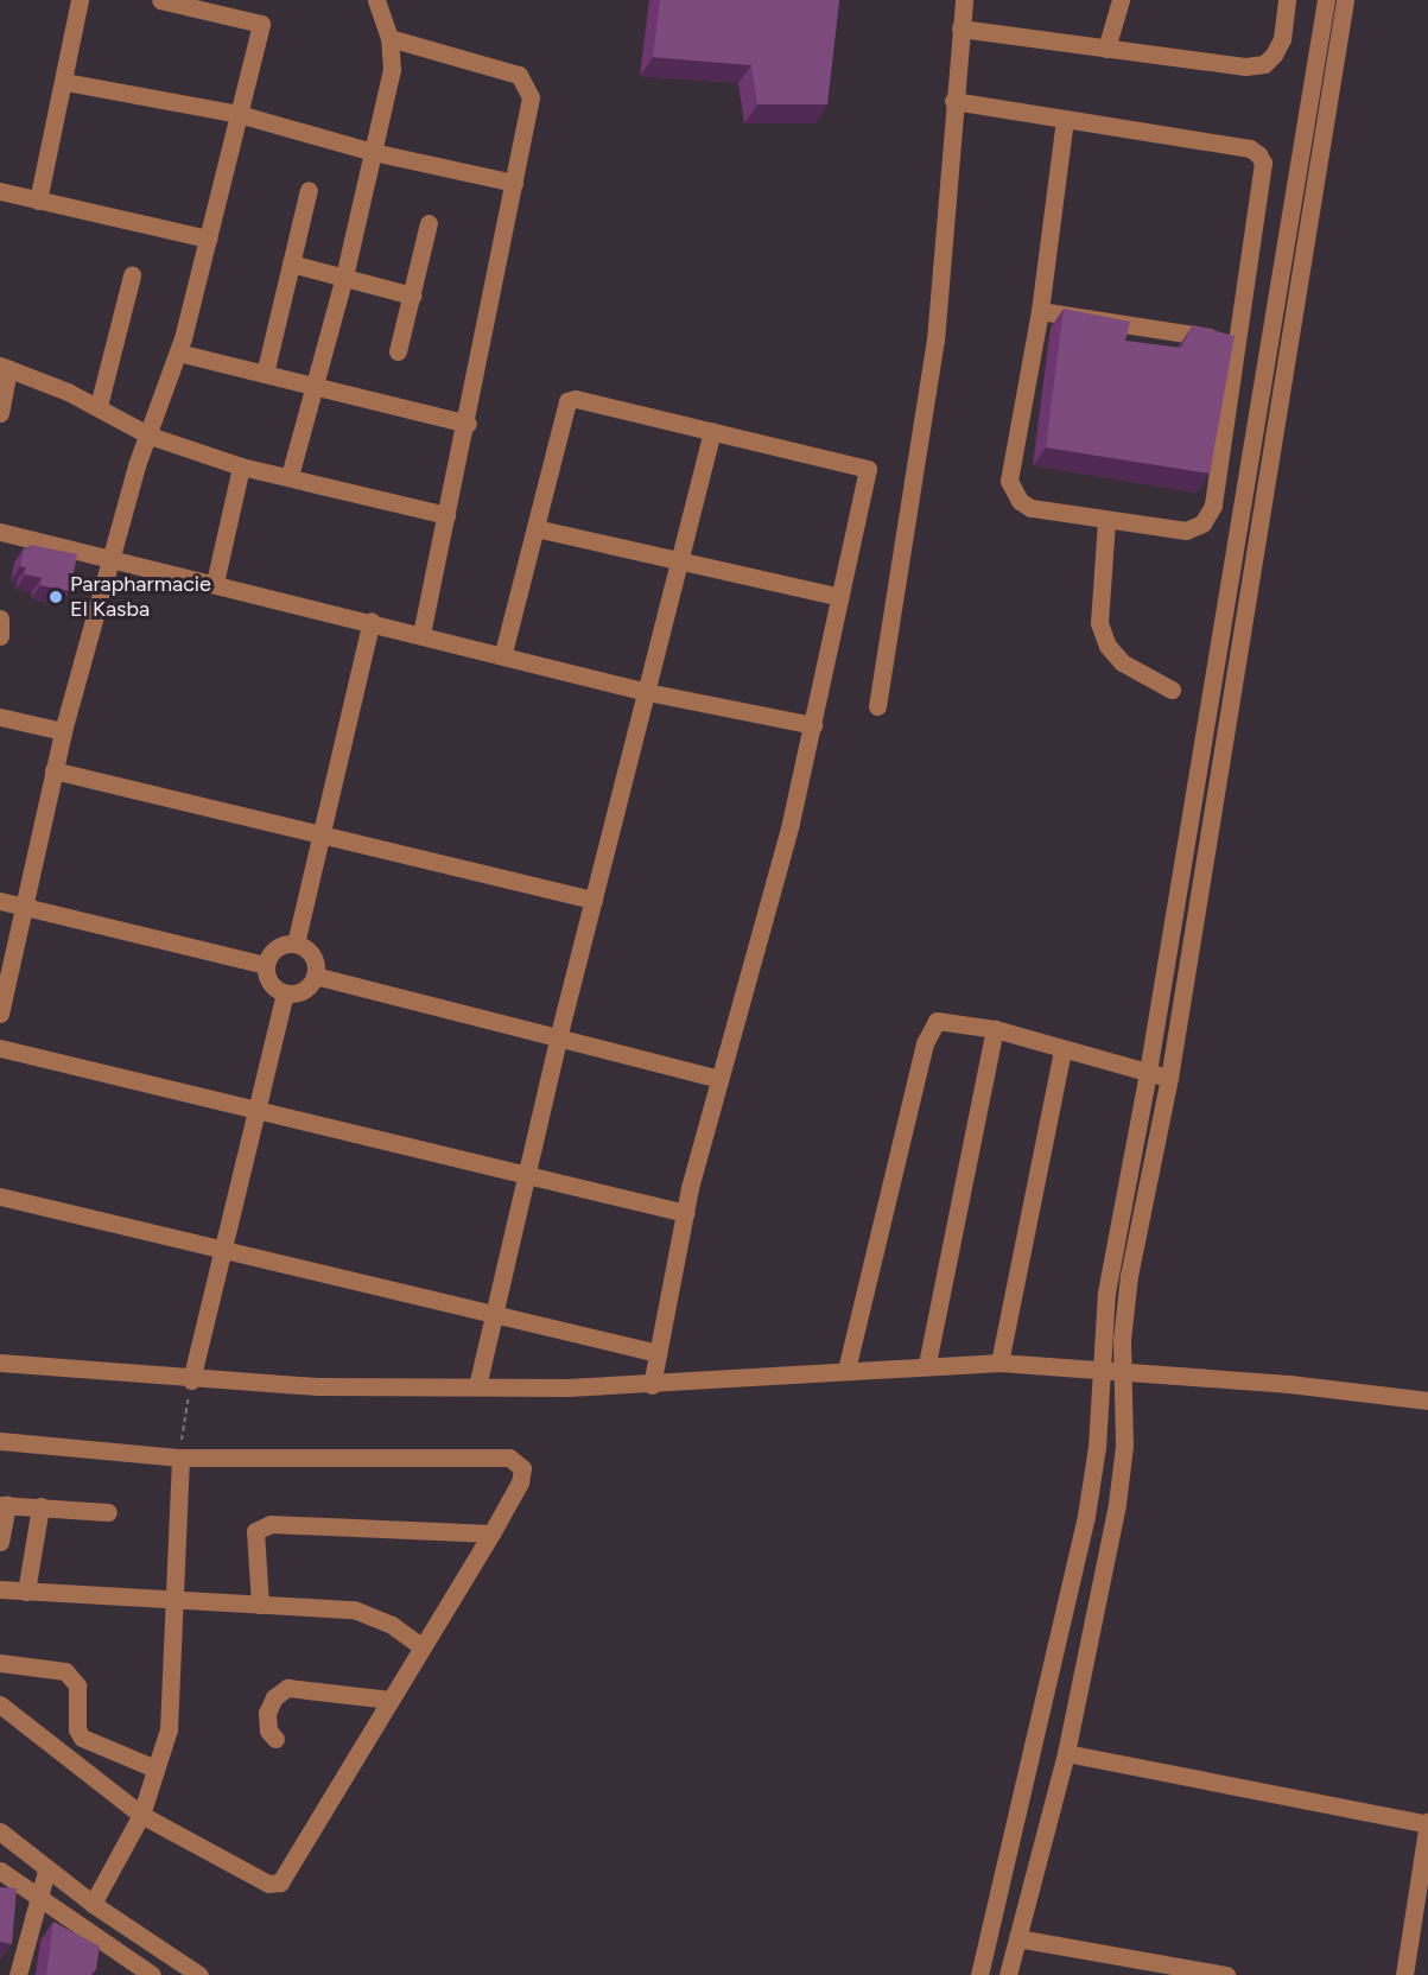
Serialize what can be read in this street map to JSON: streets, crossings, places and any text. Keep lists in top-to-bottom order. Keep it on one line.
{"places":["Parapharmacie El Kasba"]}
